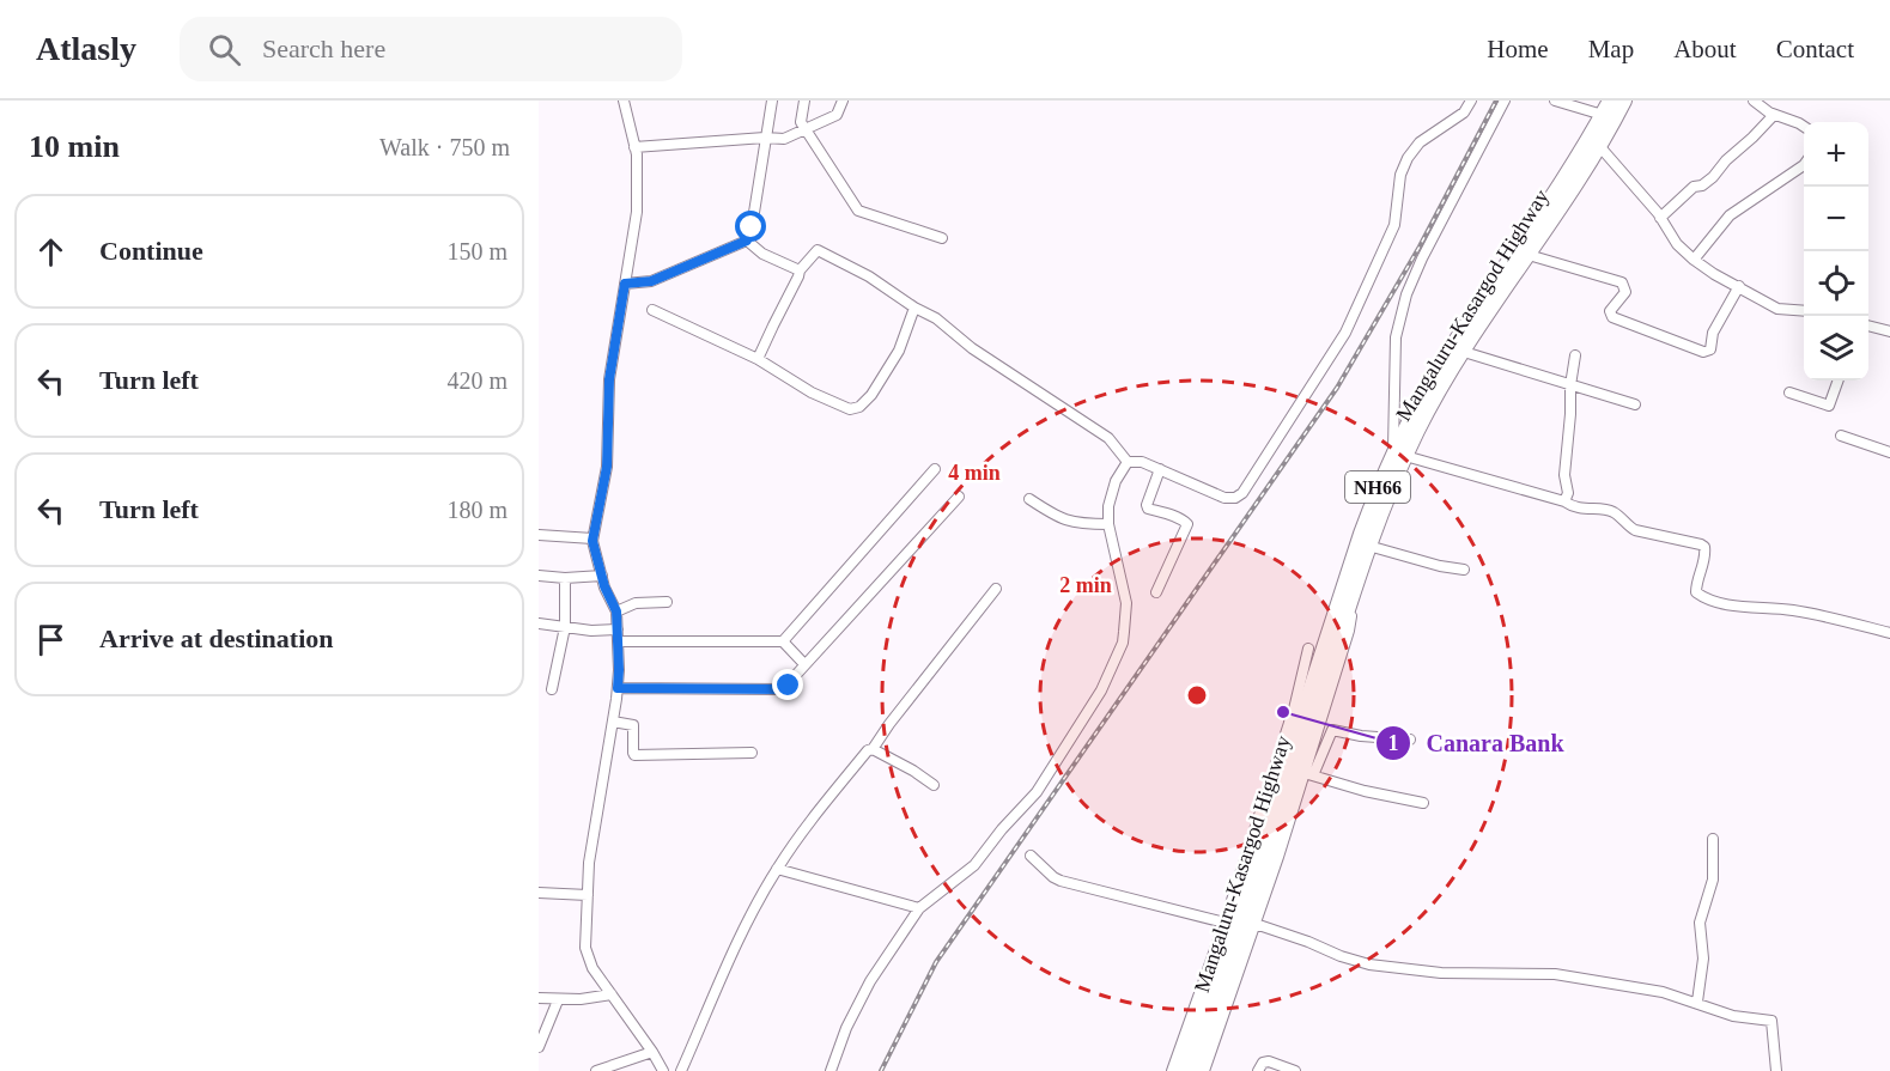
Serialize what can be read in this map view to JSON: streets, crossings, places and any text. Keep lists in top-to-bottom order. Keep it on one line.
{"streets":{"highway":["Mangaluru-Kasargod Highway","NH66"]},"places":["Canara Bank"],"page":{"header":"Atlasly","search":"Search here","nav":["Home","Map","About","Contact"],"heading":["10 min","Walk · 750 m"],"map_buttons":["+","−"],"list":[["Continue","150 m"],["Turn left","420 m"],["Turn left","180 m"],"Arrive at destination"]},"rings":["4 min","2 min"]}
